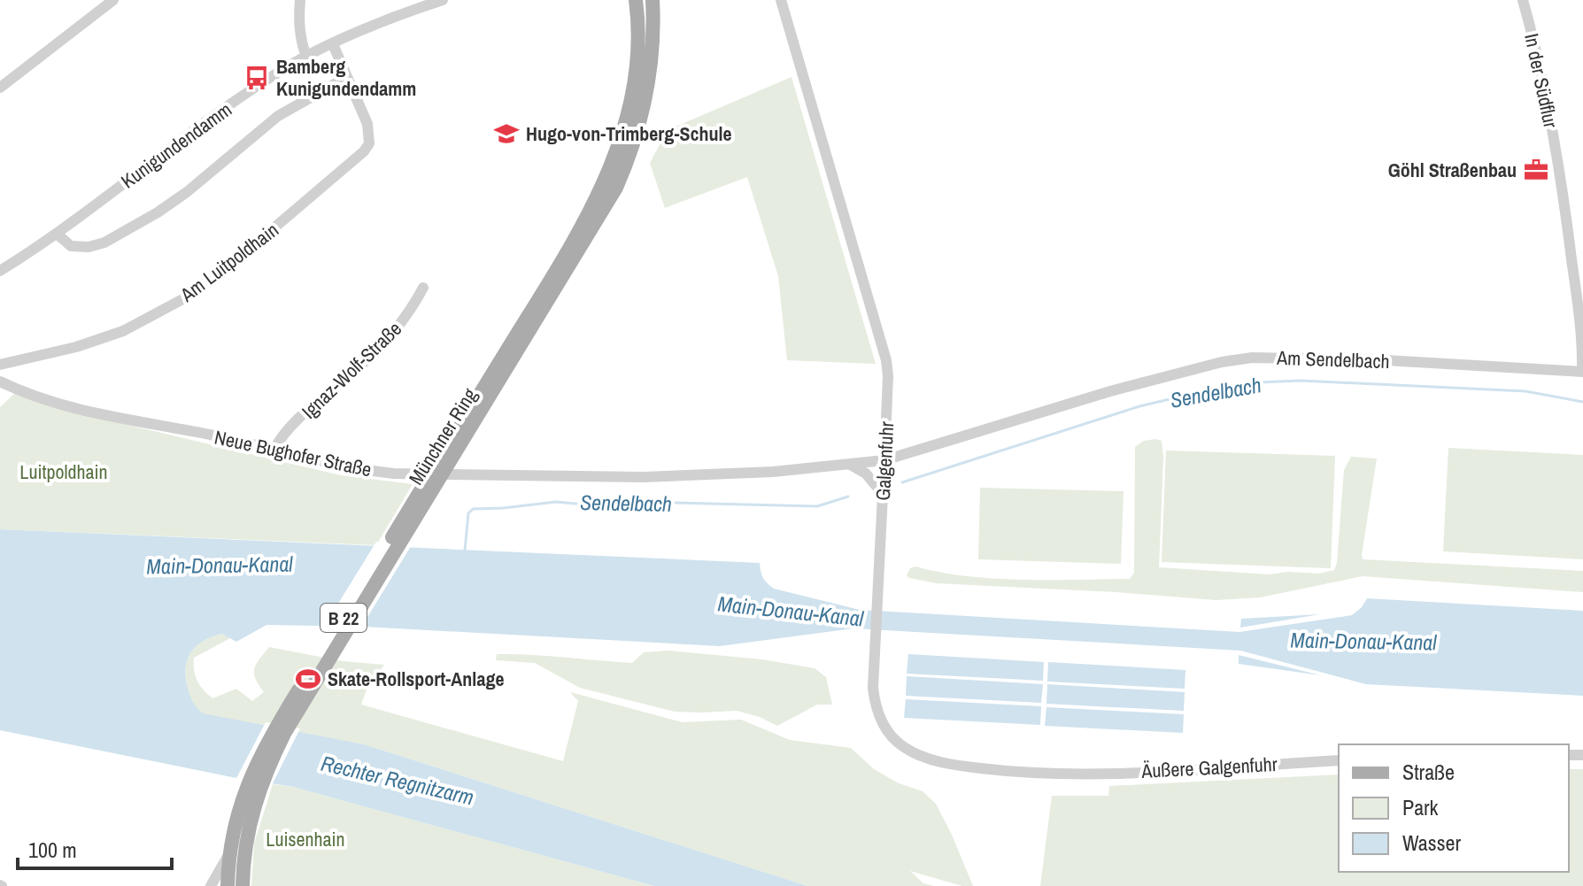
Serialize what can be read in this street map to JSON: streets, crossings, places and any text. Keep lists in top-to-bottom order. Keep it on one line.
{"streets":{"main road":["Münchner Ring","B 22"],"street":["In der Südflur","Kunigundendamm","Am Luitpoldhain","Am Sendelbach","Ignaz-Wolf-Straße","Neue Bughofer Straße","Galgenfuhr","Äußere Galgenfuhr"]},"crossings":[["In der Südflur","Am Sendelbach"],["Kunigundendamm","Am Luitpoldhain"],["Am Sendelbach","Neue Bughofer Straße"],["Am Sendelbach","Galgenfuhr"],["Ignaz-Wolf-Straße","Neue Bughofer Straße"],["Neue Bughofer Straße","Galgenfuhr"],["Galgenfuhr","Äußere Galgenfuhr"]],"water":["Sendelbach","Main-Donau-Kanal","Rechter Regnitzarm"],"parks":["Luitpoldhain","Luisenhain"],"places":{"bus stop":["Bamberg Kunigundendamm"],"school or university":["Hugo-von-Trimberg-Schule"],"office":["Göhl Straßenbau"],"sports":["Skate-Rollsport-Anlage"]},"legend":["Straße","Park","Wasser"],"scale_bar":"100 m"}
